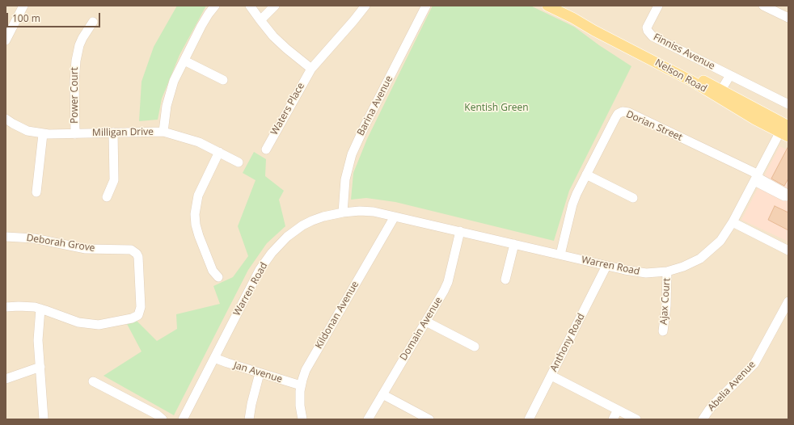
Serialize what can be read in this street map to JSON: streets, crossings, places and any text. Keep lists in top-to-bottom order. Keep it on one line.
{"streets":{"main road":["Nelson Road"],"street":["Finniss Avenue","Power Court","Barina Avenue","Waters Place","Dorian Street","Milligan Drive","Deborah Grove","Warren Road","Ajax Court","Kildonan Avenue","Domain Avenue","Anthony Road","Jan Avenue","Abelia Avenue"]},"crossings":[["Nelson Road","Warren Road"],["Power Court","Milligan Drive"],["Barina Avenue","Warren Road"],["Dorian Street","Warren Road"],["Warren Road","Ajax Court"],["Warren Road","Kildonan Avenue"],["Warren Road","Domain Avenue"],["Warren Road","Anthony Road"],["Warren Road","Jan Avenue"],["Kildonan Avenue","Jan Avenue"]],"parks":["Kentish Green"],"scale_bar":"100 m"}
